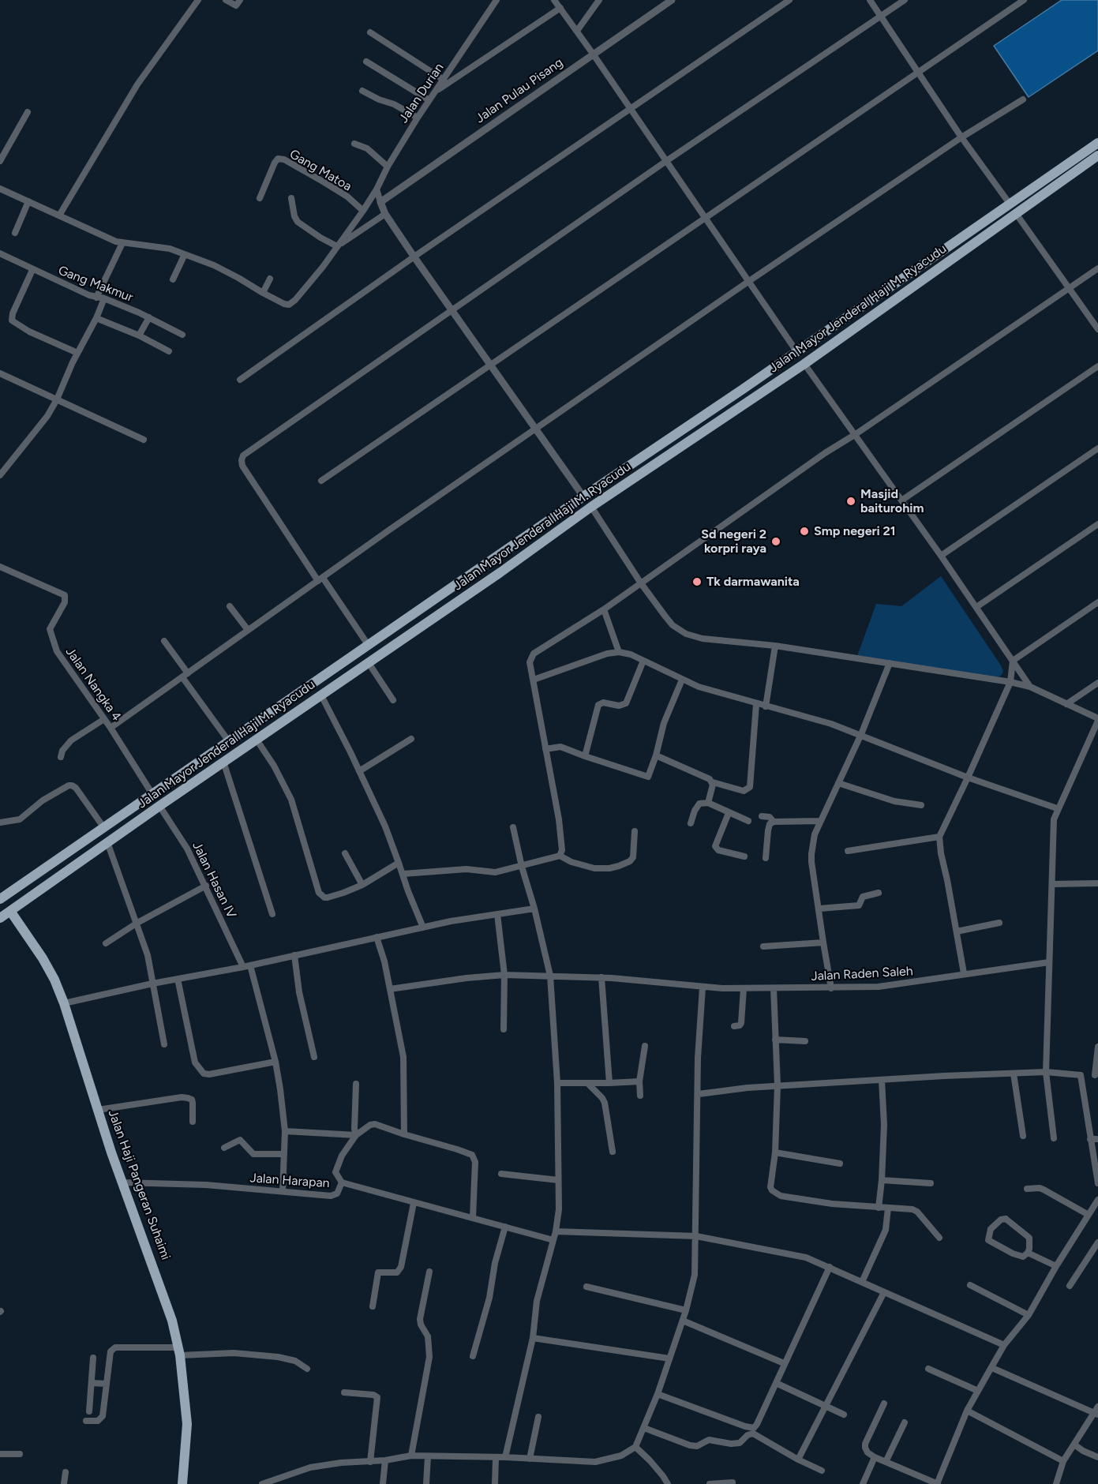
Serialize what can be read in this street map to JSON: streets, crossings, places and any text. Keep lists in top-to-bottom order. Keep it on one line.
{"streets":{"main road":["Jalan Mayor Jenderal Haji M. Ryacudu","Jalan Haji Pangeran Suhaimi"],"street":["Jalan Pulau Pisang","Jalan Durian","Gang Matoa","Gang Makmur","Jalan Nangka 4","Jalan Hasan IV","Jalan Raden Saleh","Jalan Harapan"]},"crossings":[["Jalan Durian","Gang Matoa"],["Jalan Mayor Jenderal Haji M. Ryacudu","Jalan Nangka 4"],["Jalan Mayor Jenderal Haji M. Ryacudu","Jalan Hasan IV"],["Jalan Mayor Jenderal Haji M. Ryacudu","Jalan Haji Pangeran Suhaimi"],["Jalan Harapan","Jalan Haji Pangeran Suhaimi"]],"places":["Masjid baiturohim","Smp negeri 21","Sd negeri 2 korpri raya","Tk darmawanita"]}
